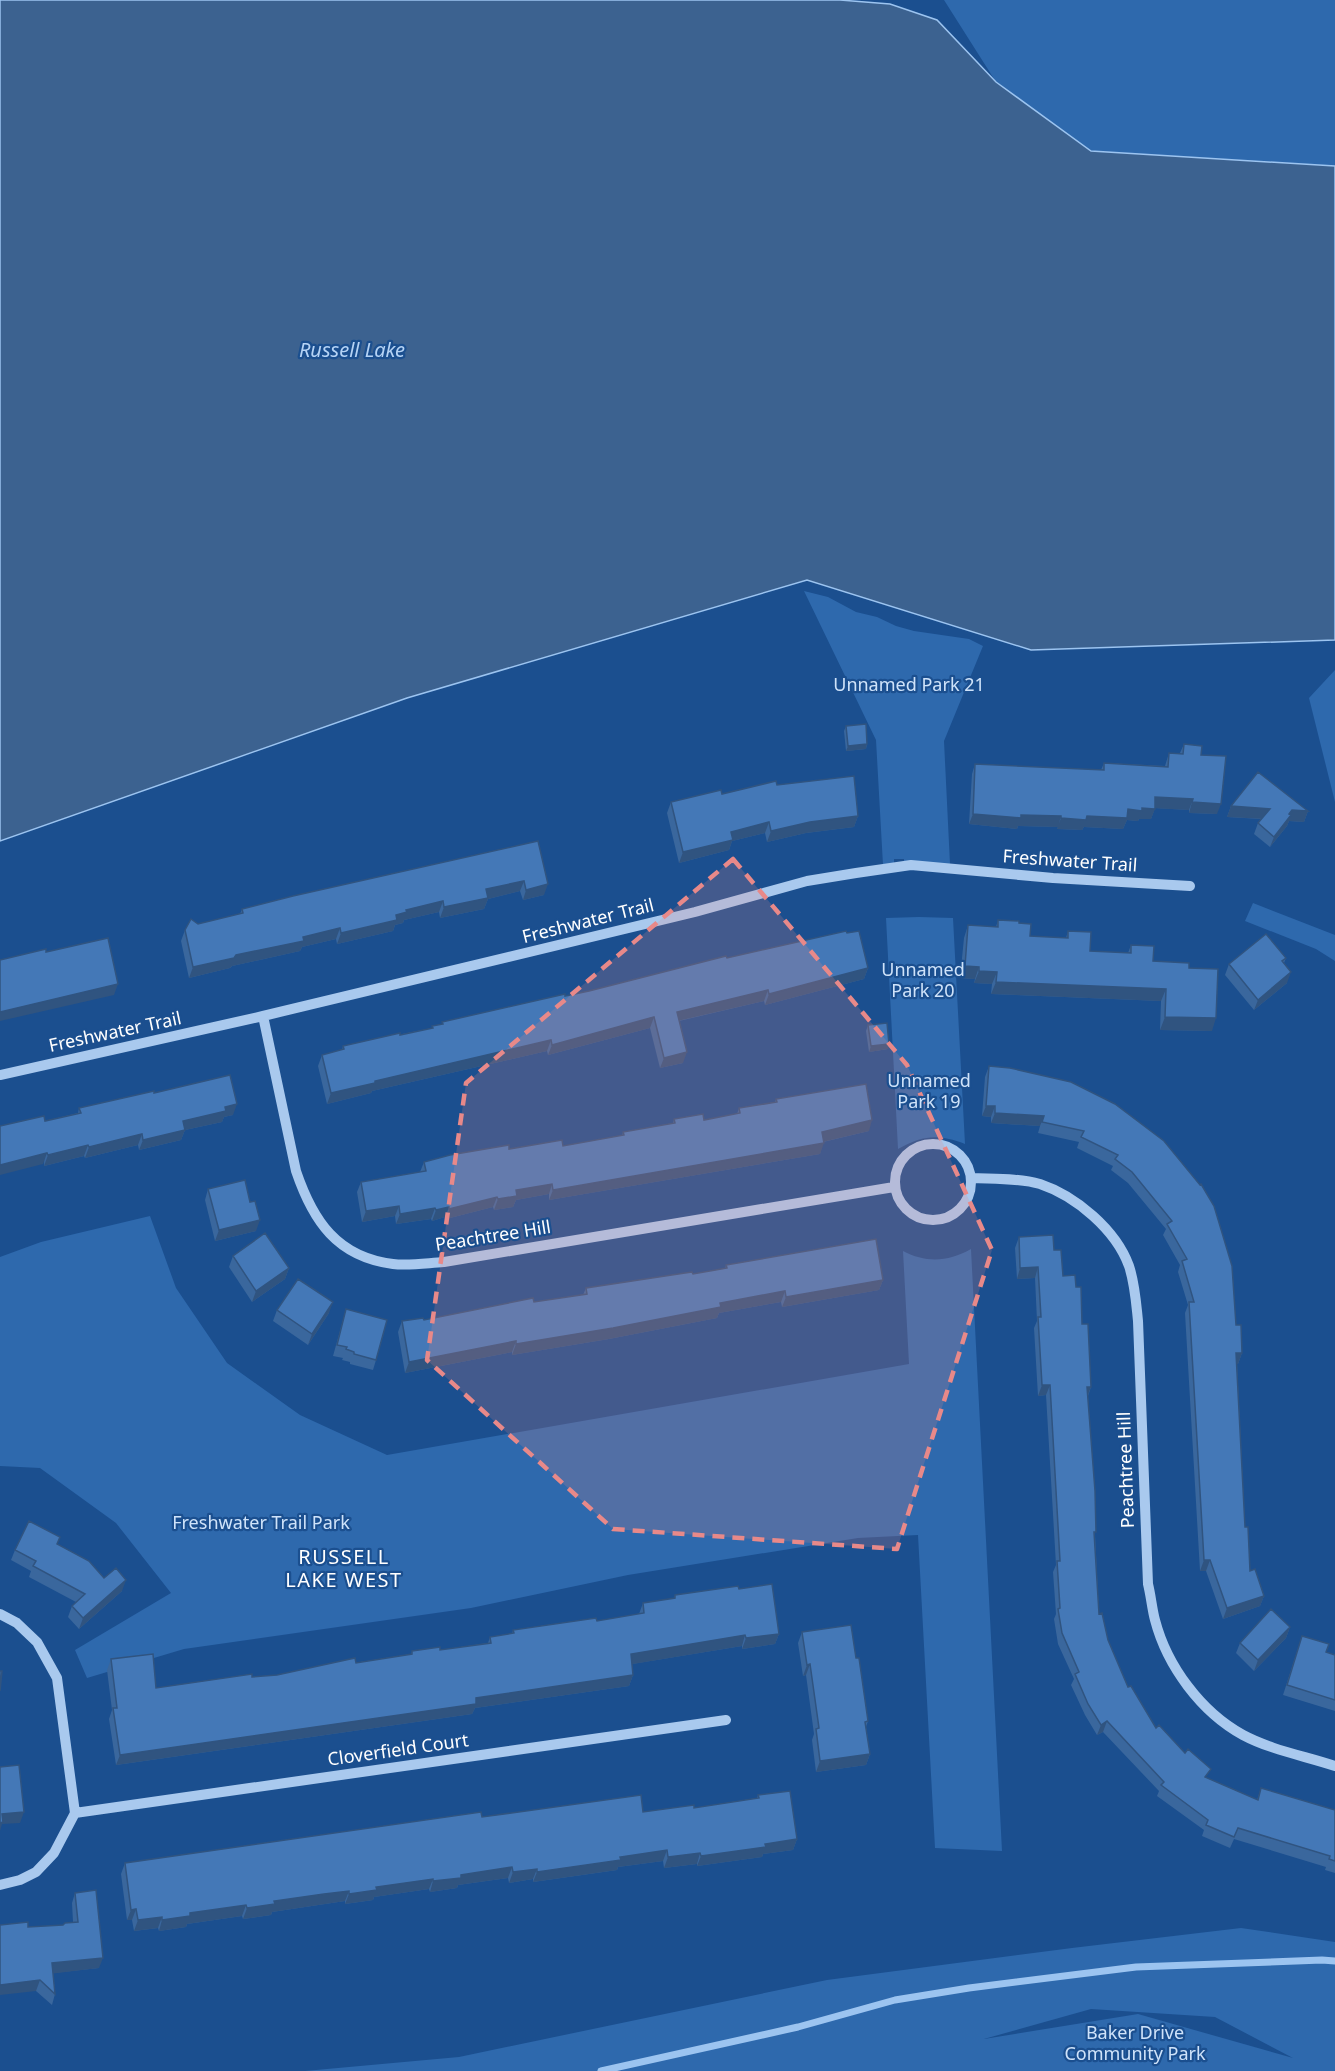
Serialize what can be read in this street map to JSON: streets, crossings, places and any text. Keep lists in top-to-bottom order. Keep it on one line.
{"streets":{"street":["Freshwater Trail","Peachtree Hill","Cloverfield Court"]},"crossings":[["Freshwater Trail","Peachtree Hill"]],"districts":["RUSSELL LAKE WEST"],"water":["Russell Lake"],"parks":["Unnamed Park 21","Unnamed Park 20","Unnamed Park 19","Freshwater Trail Park","Baker Drive Community Park"]}
